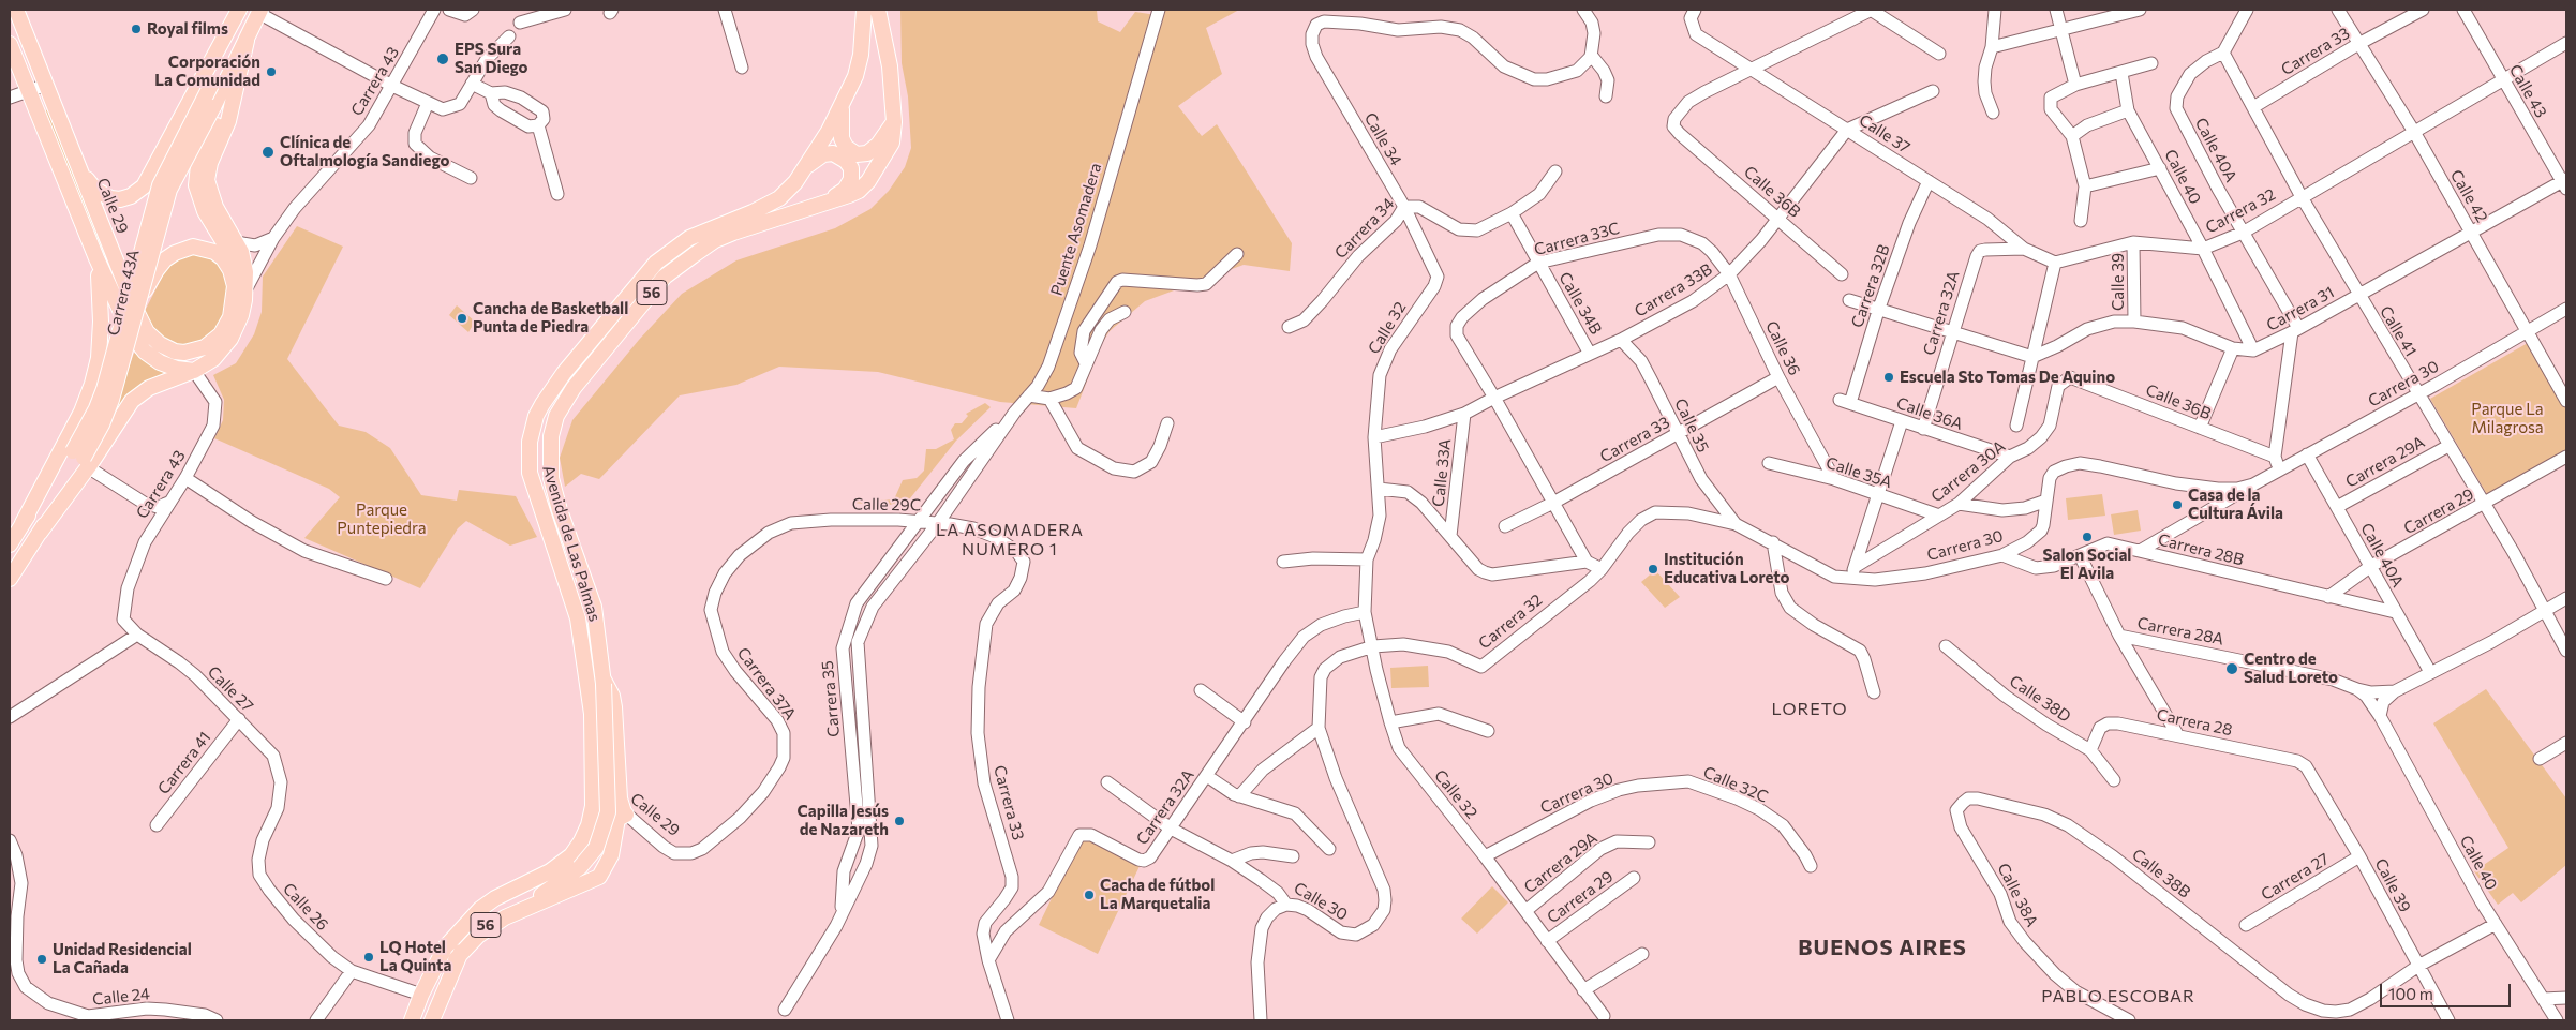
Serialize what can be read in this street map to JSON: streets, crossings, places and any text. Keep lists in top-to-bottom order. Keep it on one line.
{"streets":{"main road":["Calle 29","Carrera 43A","56","Avenida de Las Palmas"],"street":["Carrera 33","Carrera 43","Calle 43","Calle 37","Calle 34","Calle 40A","Calle 40","Calle 36B","Calle 42","Carrera 32","Carrera 34","Puente Asomadera","Carrera 33C","Calle 39","Carrera 32B","Carrera 33B","Calle 34B","Carrera 31","Carrera 32A","Calle 32","Calle 41","Calle 36","Carrera 30","Calle 36A","Calle 35","Carrera 29A","Carrera 30A","Calle 33A","Calle 35A","Calle 29C","Carrera 29","Carrera 28B","Carrera 28A","Carrera 37A","Calle 27","Carrera 35","Calle 38D","Carrera 28","Carrera 41","Calle 32C","Calle 38B","Carrera 27","Calle 38A","Calle 30","Calle 26","Calle 24"]},"crossings":[["Carrera 33","Calle 42"],["Carrera 33","Carrera 32A"],["Carrera 33","Calle 41"],["Carrera 33","Calle 36"],["Carrera 33","Calle 35"],["Carrera 33","Calle 29C"],["Calle 43","Carrera 32"],["Calle 43","Carrera 31"],["Calle 37","Calle 36B"],["Calle 37","Carrera 32"],["Calle 37","Carrera 32B"],["Calle 37","Carrera 33B"],["Calle 37","Carrera 32A"],["Calle 34","Carrera 34"],["Calle 34","Calle 32"],["Calle 40A","Carrera 32"],["Calle 40A","Carrera 31"],["Calle 40A","Calle 41"],["Calle 40A","Carrera 30"],["Calle 40A","Carrera 29A"],["Calle 40A","Carrera 29"],["Calle 40A","Carrera 28B"],["Calle 40","Carrera 32"],["Calle 40","Carrera 31"],["Calle 40","Carrera 28A"],["Calle 36B","Carrera 33B"],["Calle 36B","Carrera 30A"],["Calle 42","Carrera 32"],["Calle 42","Carrera 31"],["Calle 42","Carrera 30"],["Calle 29","Carrera 43A"],["Calle 29","Avenida de Las Palmas"],["Calle 29","Carrera 37A"],["Carrera 32","Calle 39"],["Carrera 32","Calle 32"],["Carrera 32","Calle 41"],["Carrera 32","Carrera 30"],["Carrera 32","Calle 35"],["Carrera 32","Calle 30"],["Carrera 34","Calle 34B"],["Puente Asomadera","Carrera 35"],["Carrera 33C","Carrera 33B"],["Carrera 33C","Calle 34B"],["Carrera 33C","Calle 36"],["Calle 39","Carrera 28"],["Calle 39","Calle 38B"],["Calle 39","Carrera 27"],["Carrera 32B","Calle 36A"],["Carrera 33B","Calle 34B"],["Carrera 33B","Calle 32"],["Carrera 33B","Calle 36"],["Carrera 33B","Calle 35"],["Carrera 33B","Calle 33A"],["Carrera 31","Calle 41"],["Carrera 32A","Calle 32"],["Carrera 32A","Calle 36A"],["Carrera 32A","Calle 30"],["Calle 32","Carrera 30"],["Calle 32","Carrera 29A"],["Calle 32","Carrera 29"],["Calle 41","Carrera 30"],["Calle 41","Carrera 29A"],["Calle 41","Carrera 29"],["Calle 36","Calle 35A"],["Carrera 30","Calle 35"],["Carrera 30","Carrera 28B"],["Carrera 30","Calle 32C"],["Calle 36A","Carrera 30A"],["Carrera 30A","Calle 35A"],["Calle 29C","Carrera 37A"],["Calle 29C","Carrera 35"],["Carrera 29","Carrera 28B"],["Avenida de Las Palmas","Calle 26"],["Calle 27","Carrera 41"],["Calle 27","Calle 26"],["Calle 38D","Carrera 28"],["Calle 38B","Calle 38A"]],"districts":["LA ASOMADERA NUMERO 1","LORETO","BUENOS AIRES","PABLO ESCOBAR"],"parks":["Parque La Milagrosa","Parque Puntepiedra"],"places":["Royal films","EPS Sura San Diego","Corporación La Comunidad","Clínica de Oftalmología Sandiego","Cancha de Basketball Punta de Piedra","Escuela Sto Tomas De Aquino","Casa de la Cultura Ávila","Salon Social El Avila","Institución Educativa Loreto","Centro de Salud Loreto","Capilla Jesús de Nazareth","Cacha de fútbol La Marquetalia","LQ Hotel La Quinta","Unidad Residencial La Cañada"],"scale_bar":"100 m"}
